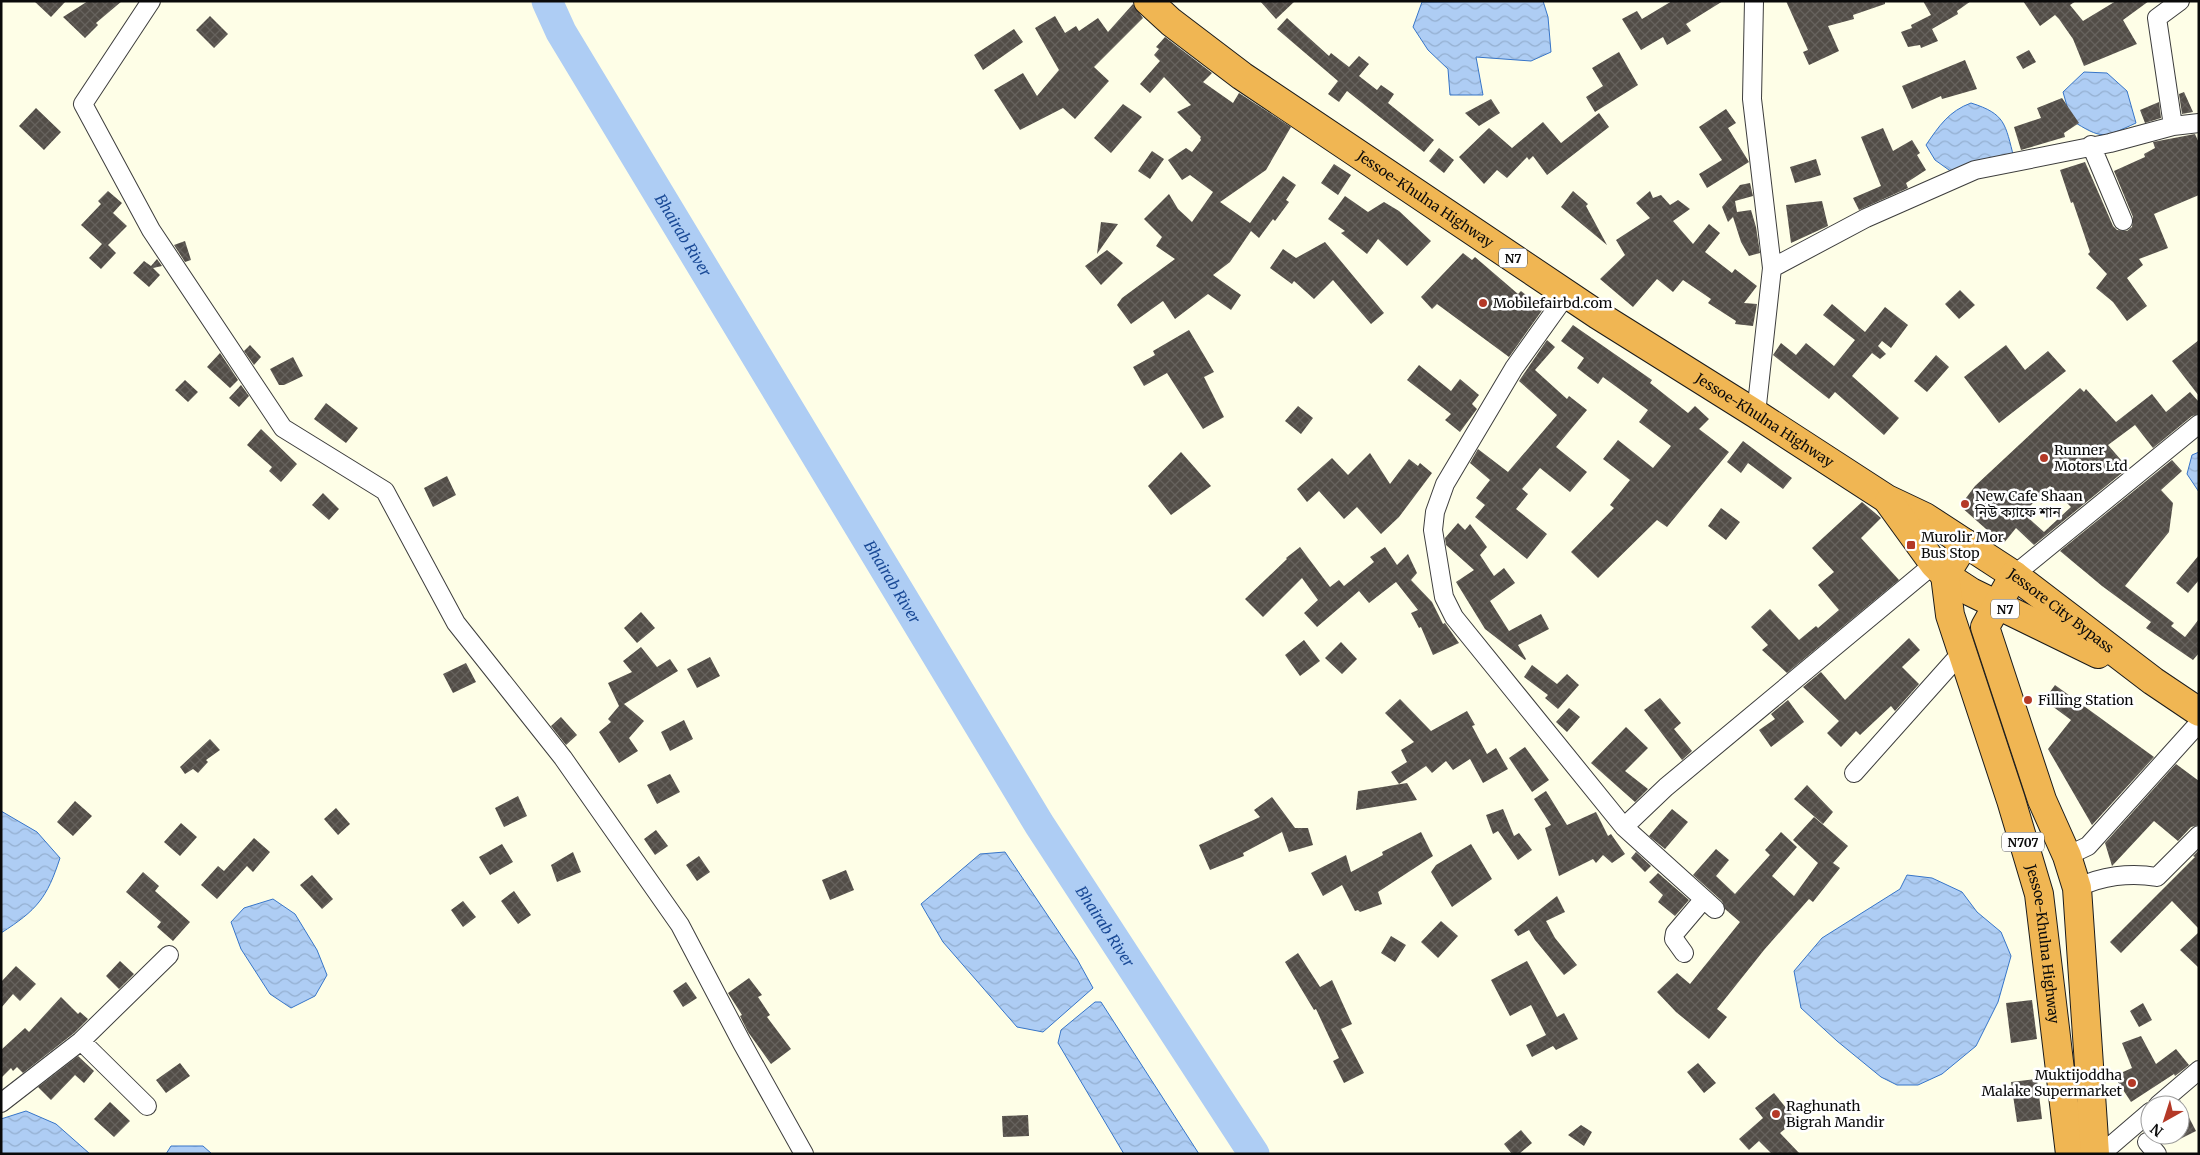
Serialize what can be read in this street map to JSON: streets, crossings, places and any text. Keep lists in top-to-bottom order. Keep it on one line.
{"streets":{"highway":["Jessoe-Khulna Highway","N7","Jessore City Bypass","N707"]},"crossings":[["Jessoe-Khulna Highway","Jessore City Bypass"],["Jessore City Bypass","N707"]],"water":["Bhairab River"],"places":{"other":["Mobilefairbd.com","Runner Motors Ltd","New Cafe Shaan নিউ ক্যাফে শান","Filling Station","Muktijoddha Malake Supermarket","Raghunath Bigrah Mandir"],"transit":["Murolir Mor Bus Stop"]},"north":"bottom left"}
